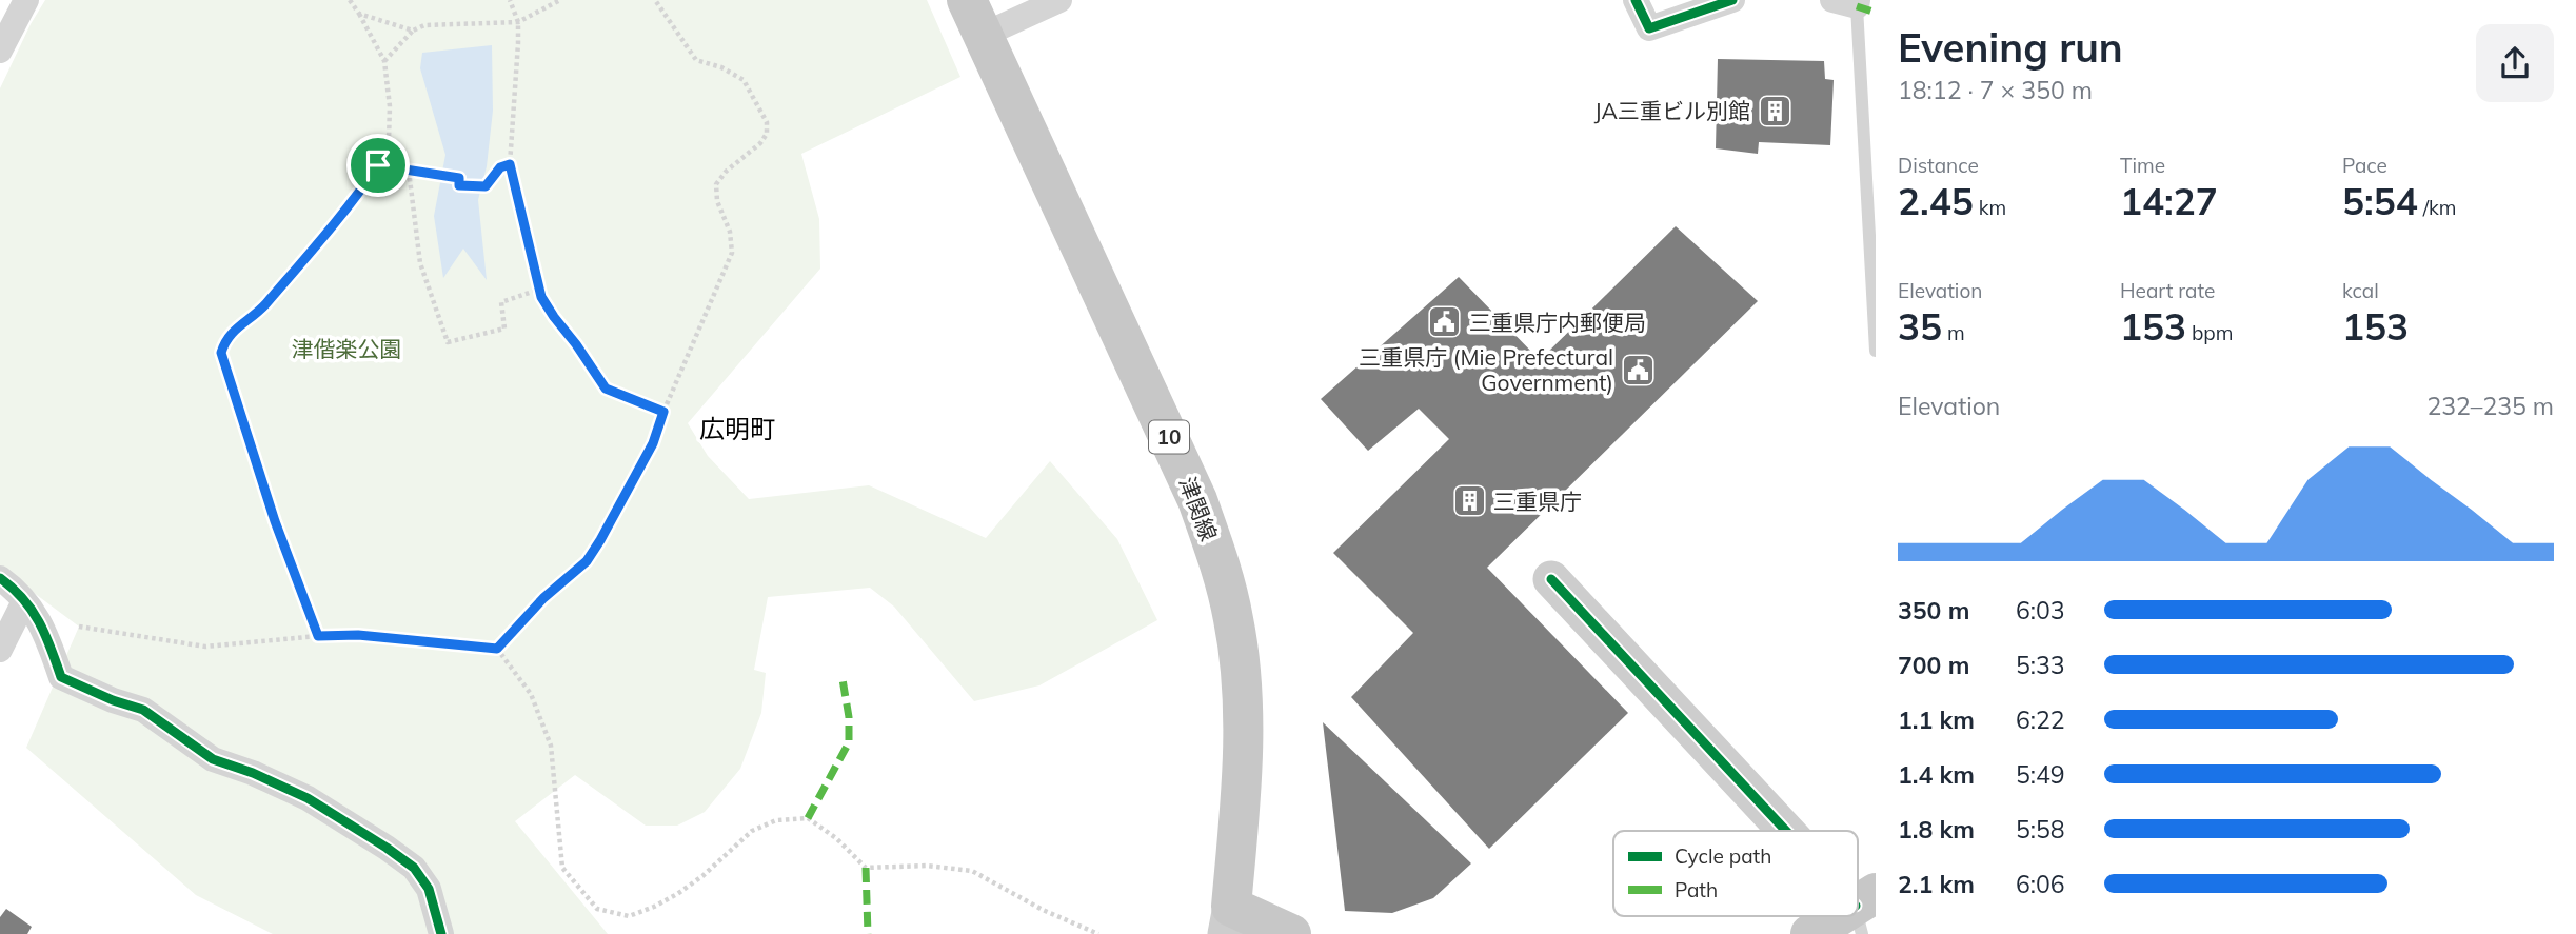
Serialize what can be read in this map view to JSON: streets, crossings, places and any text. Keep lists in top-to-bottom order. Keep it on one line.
{"streets":{"main road":["10","津関線"]},"districts":["広明町"],"parks":["津偕楽公園"],"places":{"building":["JA三重ビル別館","三重県庁"],"public building":["三重県庁内郵便局","三重県庁 (Mie Prefectural Government)"]},"legend":["Cycle path","Path"],"page":{"heading":["Evening run","18:12 · 7 × 350 m"],"stats":[["Distance","2.45 km"],["Time","14:27"],["Pace","5:54 /km"],["Elevation","35 m"],["Heart rate","153 bpm"],["kcal","153"]],"chart":["Elevation","232–235 m"],"list":[{"name":"350 m","note":"6:03"},{"name":"700 m","note":"5:33"},{"name":"1.1 km","note":"6:22"},{"name":"1.4 km","note":"5:49"},{"name":"1.8 km","note":"5:58"},{"name":"2.1 km","note":"6:06"}]}}
